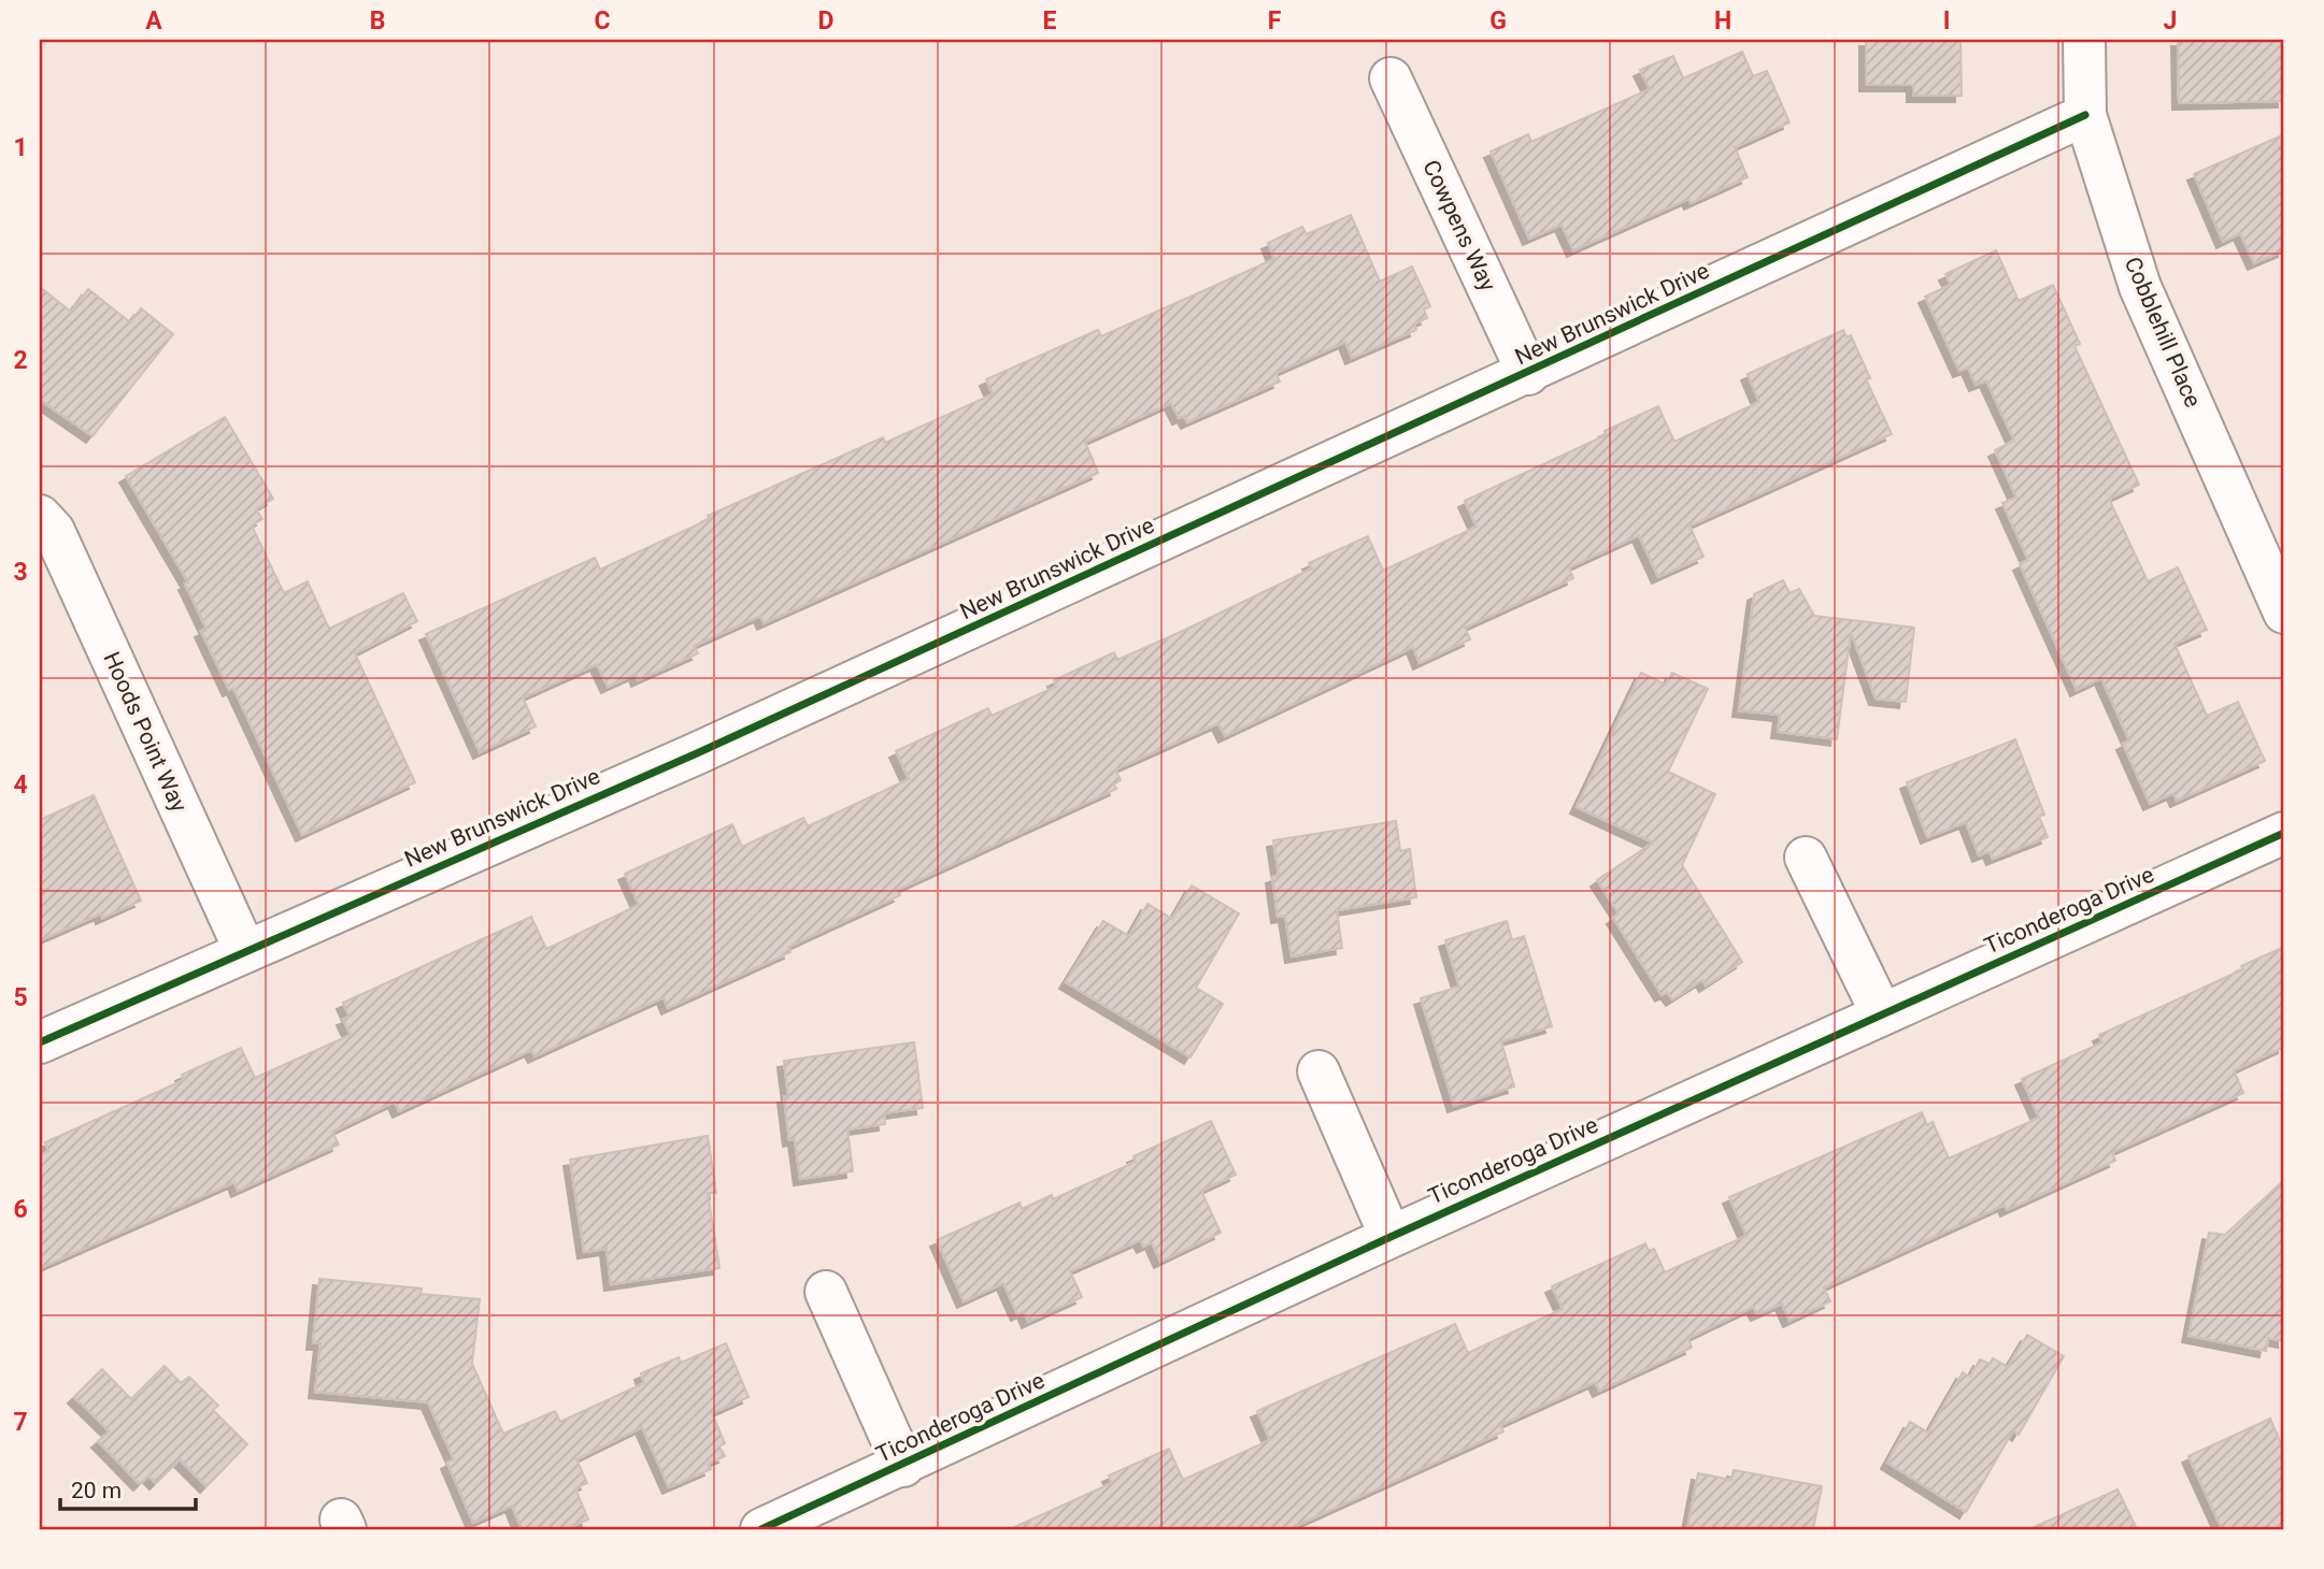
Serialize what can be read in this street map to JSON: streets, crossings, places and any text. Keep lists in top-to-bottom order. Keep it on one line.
{"streets":{"street":["Cowpens Way","New Brunswick Drive","Cobblehill Place","Hoods Point Way","Ticonderoga Drive"]},"crossings":[["Cowpens Way","New Brunswick Drive"],["New Brunswick Drive","Cobblehill Place"],["New Brunswick Drive","Hoods Point Way"]],"scale_bar":"20 m","grid":{"columns":["A","B","C","D","E","F","G","H","I","J"],"rows":["1","2","3","4","5","6","7"]}}
